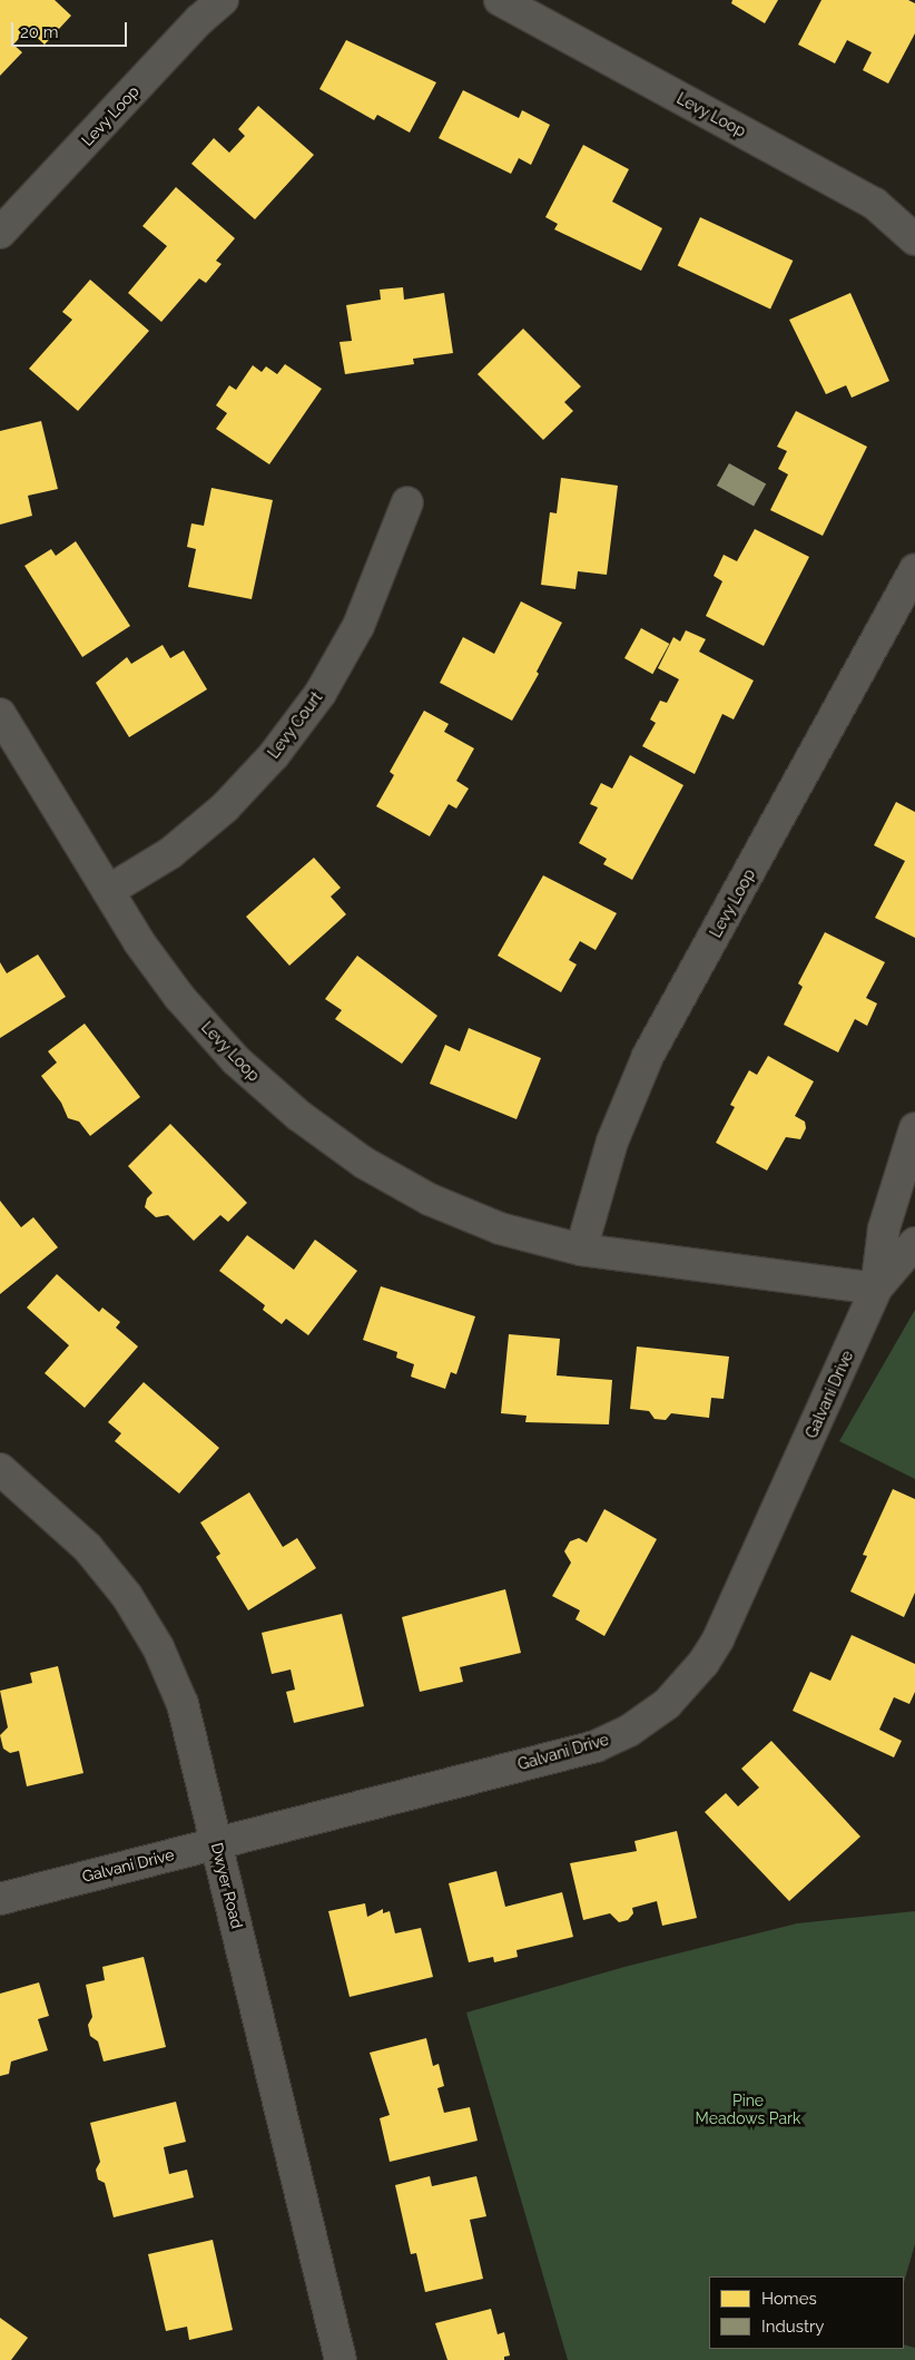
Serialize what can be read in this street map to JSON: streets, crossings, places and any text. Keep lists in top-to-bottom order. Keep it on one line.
{"streets":{"street":["Levy Loop","Levy Court","Galvani Drive","Dwyer Road"]},"crossings":[["Levy Loop","Levy Court"],["Levy Loop","Galvani Drive"],["Galvani Drive","Dwyer Road"]],"parks":["Pine Meadows Park"],"legend":["Homes","Industry"],"scale_bar":"20 m"}
